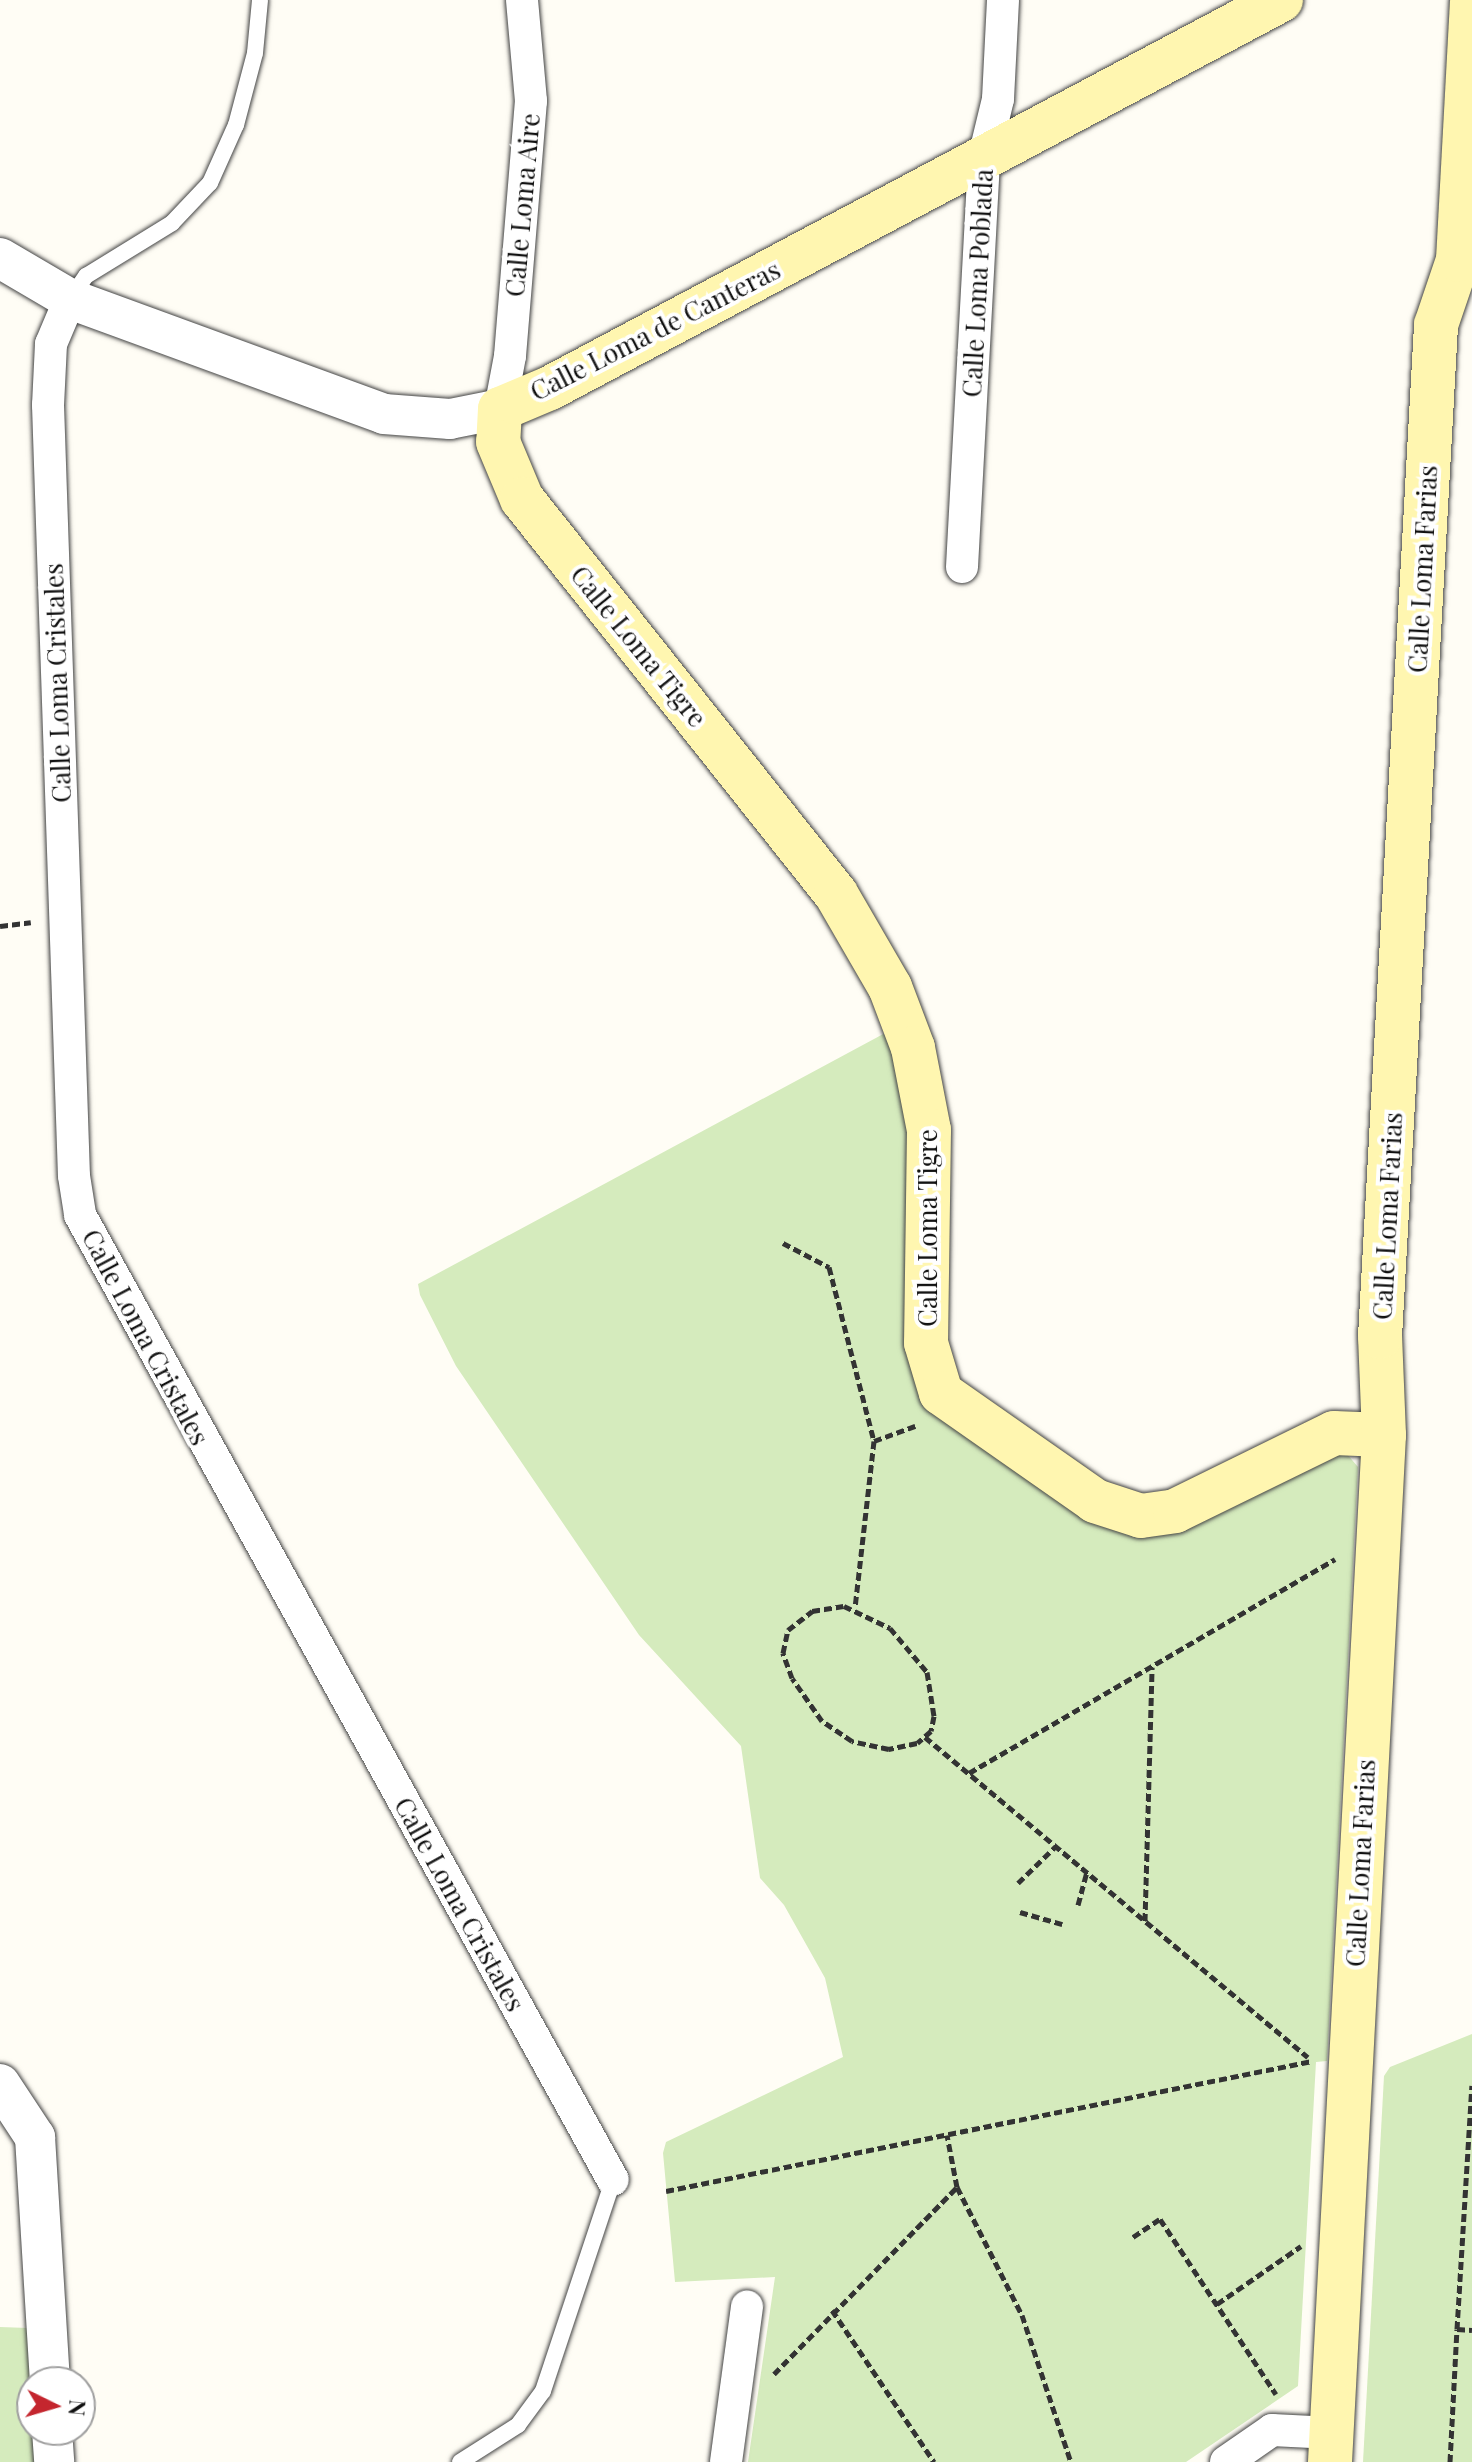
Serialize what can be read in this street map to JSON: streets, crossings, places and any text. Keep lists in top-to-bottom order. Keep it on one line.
{"streets":{"main road":["Calle Loma de Canteras","Calle Loma Farias","Calle Loma Tigre"],"street":["Calle Loma Aire","Calle Loma Poblada","Calle Loma Cristales"]},"crossings":[["Calle Loma Aire","Calle Loma de Canteras"],["Calle Loma Aire","Calle Loma Tigre"],["Calle Loma Poblada","Calle Loma de Canteras"],["Calle Loma de Canteras","Calle Loma Tigre"],["Calle Loma de Canteras","Calle Loma Cristales"],["Calle Loma Farias","Calle Loma Tigre"]],"north":"right"}
